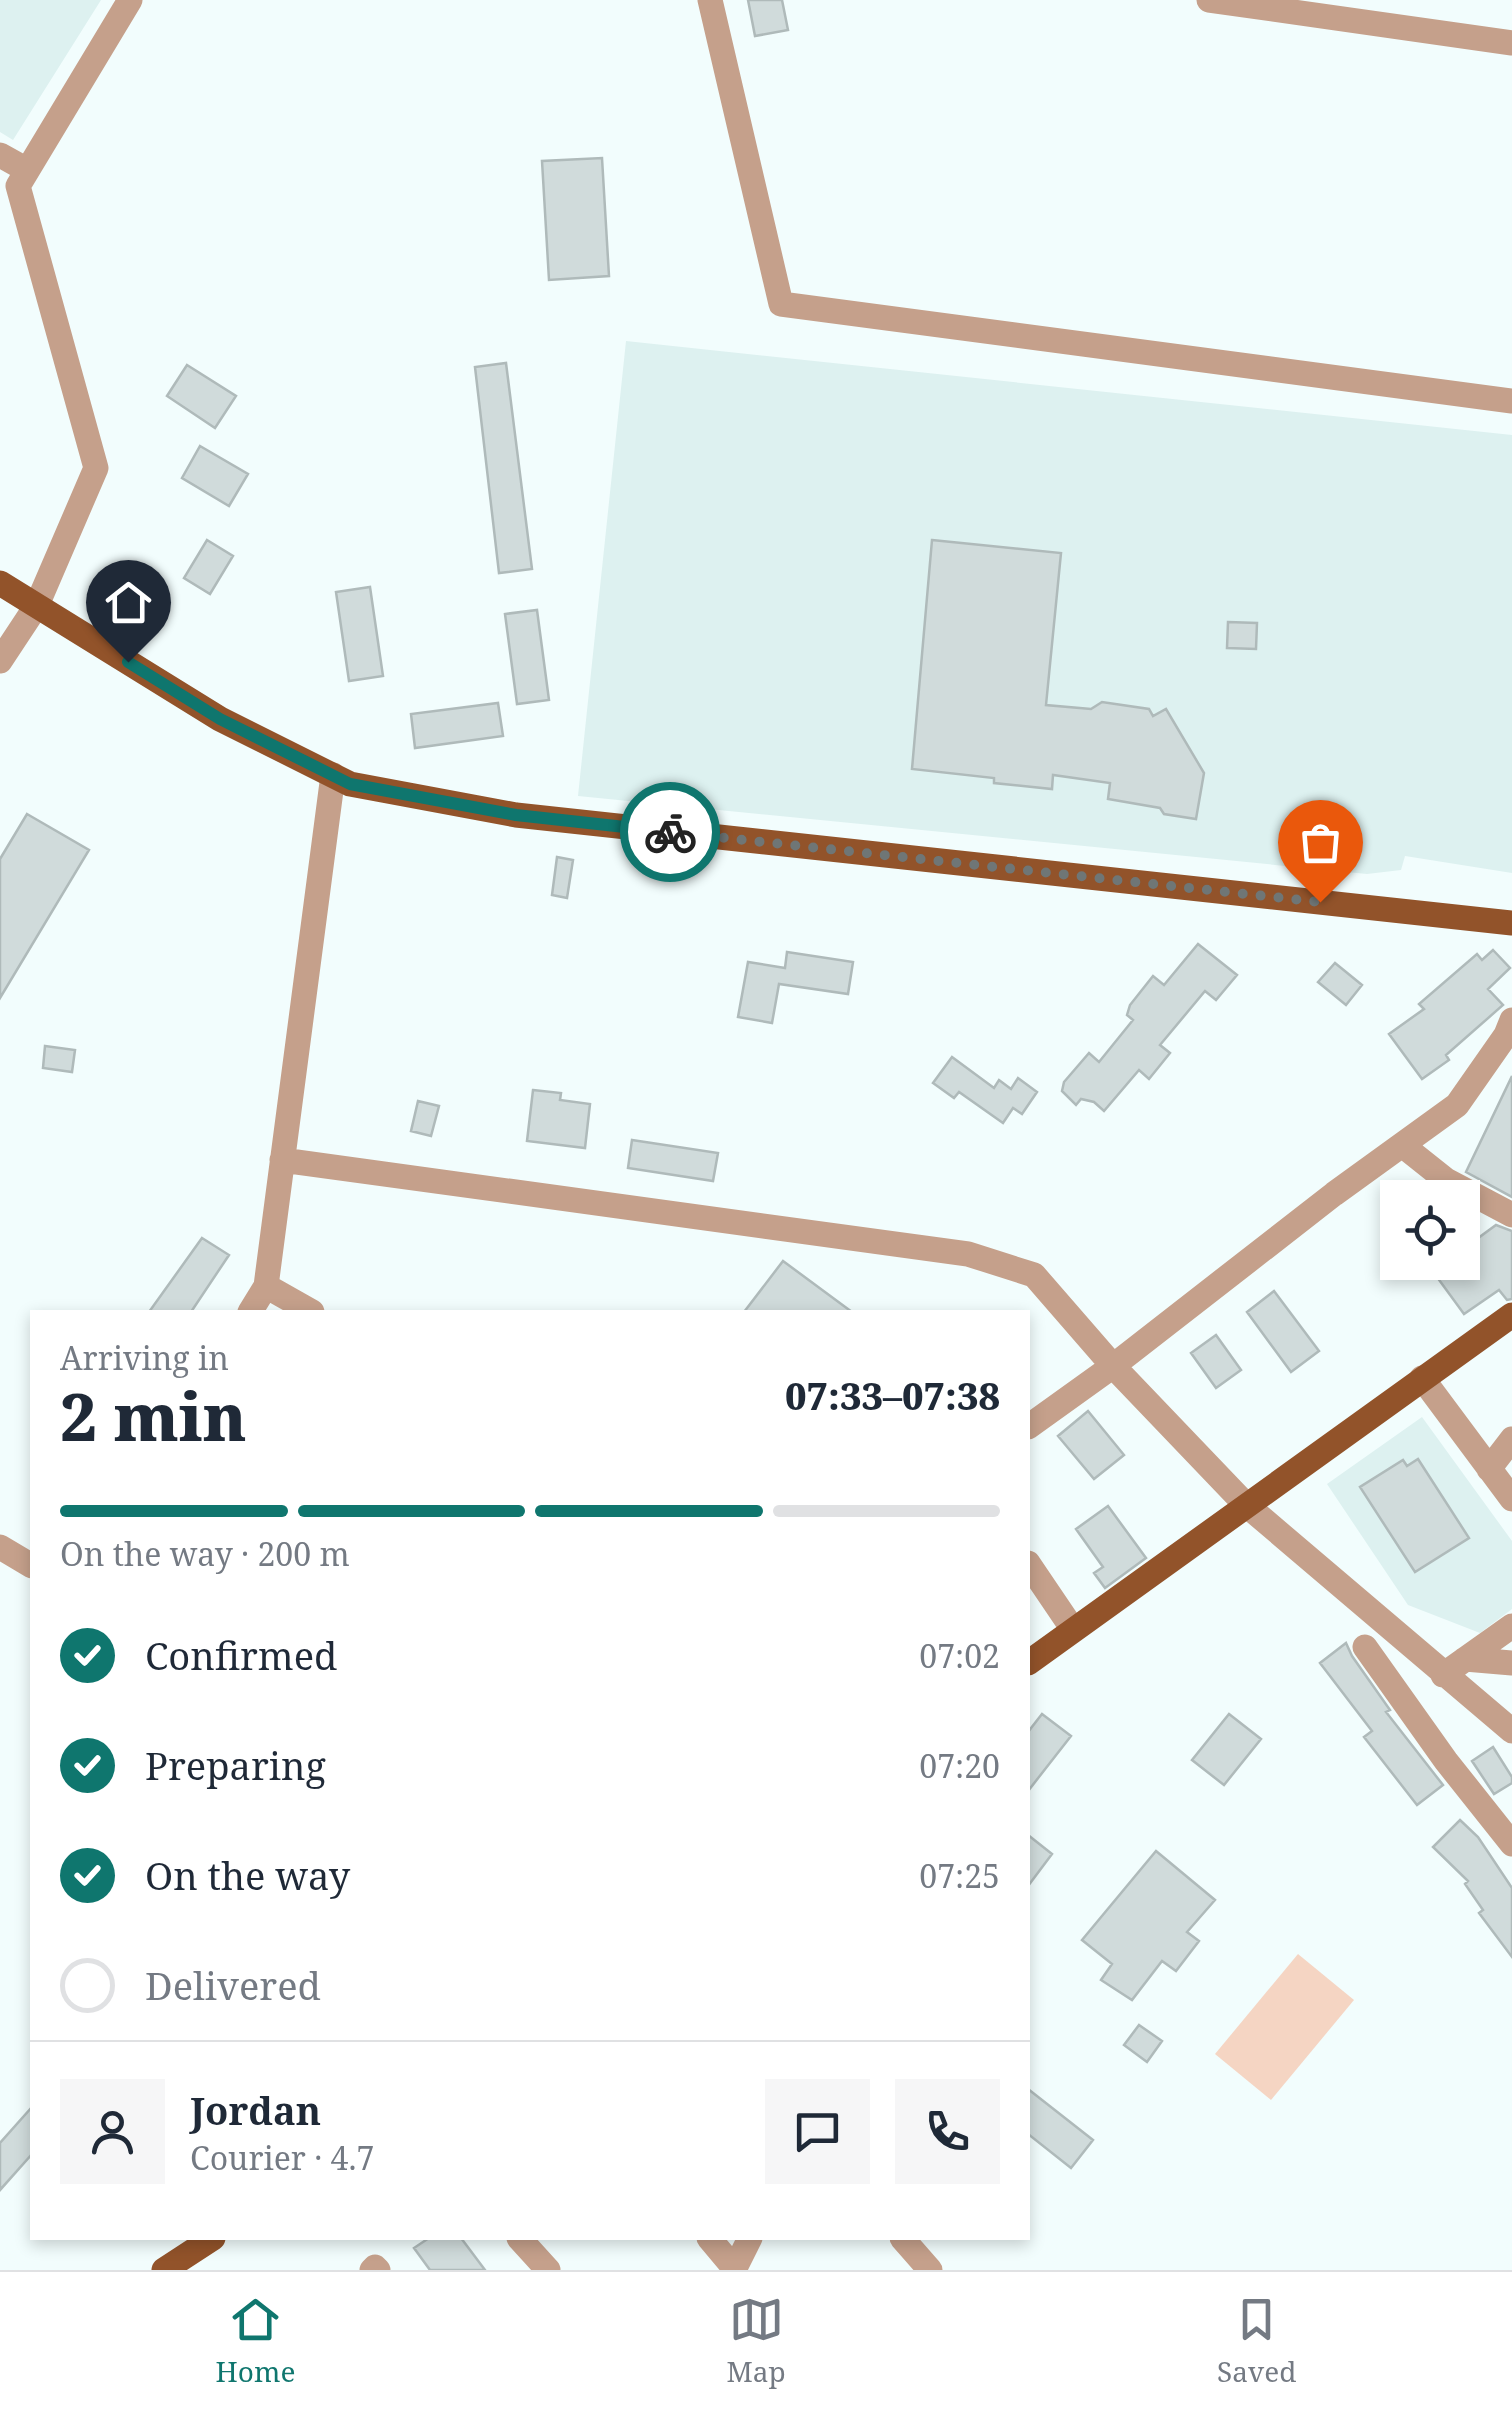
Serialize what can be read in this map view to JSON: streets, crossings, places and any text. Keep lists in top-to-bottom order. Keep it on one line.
{"page":{"heading":["2 min","Arriving in","07:33–07:38"],"panel":["Jordan","Courier · 4.7"],"bar":"On the way · 200 m","list":[["Confirmed","07:02"],["Preparing","07:20"],["On the way","07:25"],"Delivered"],"tabs":["Home","Map","Saved"]}}
